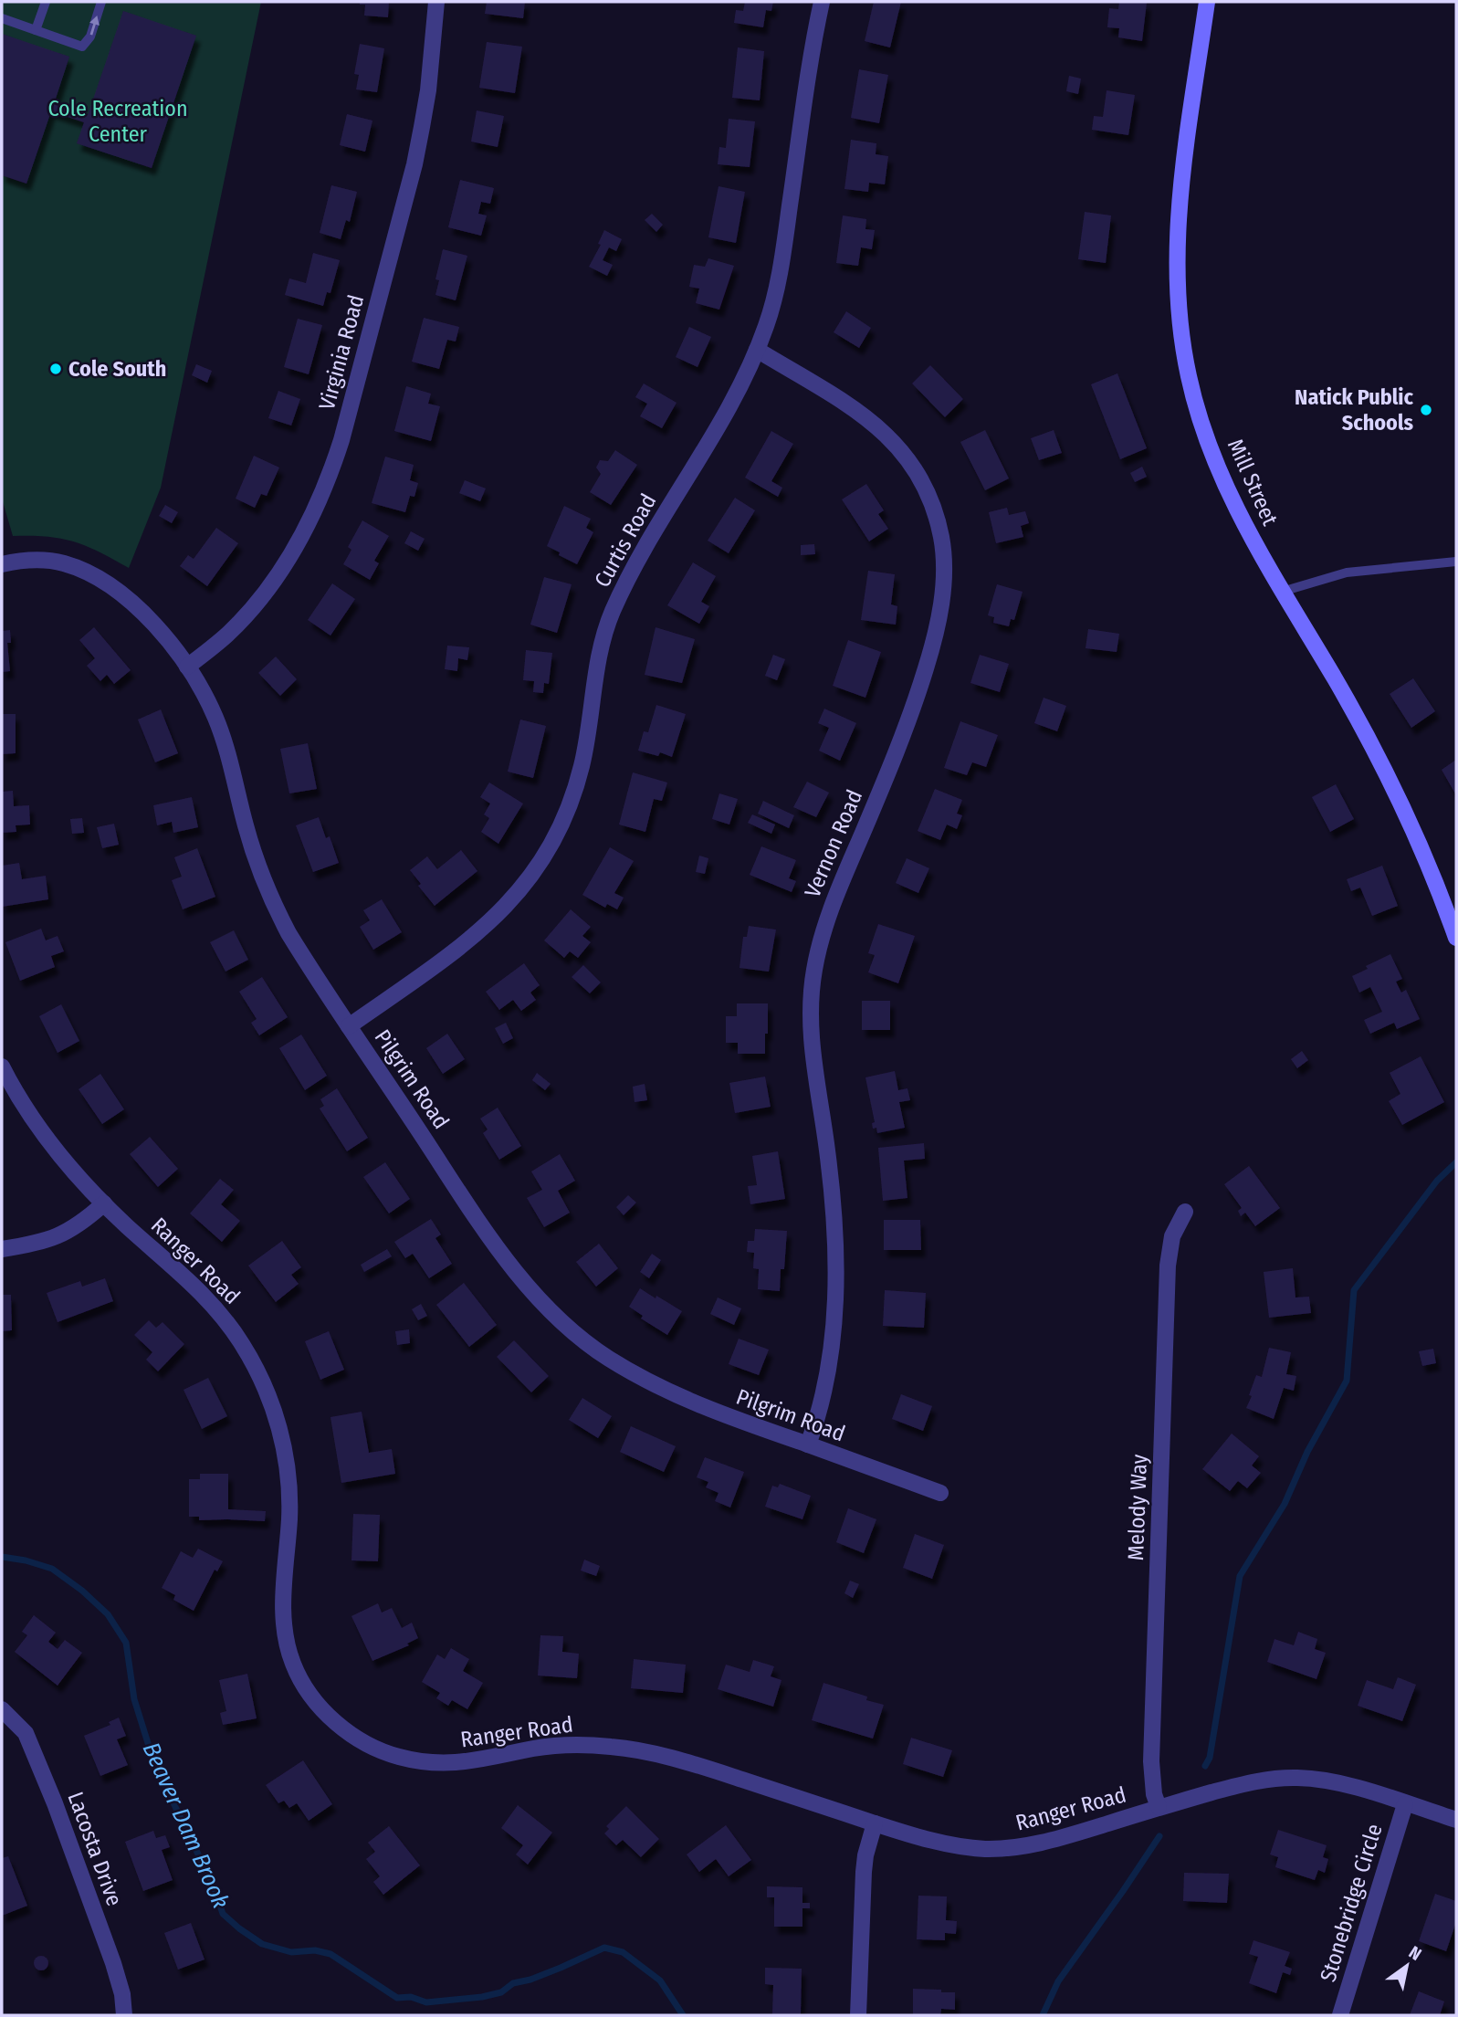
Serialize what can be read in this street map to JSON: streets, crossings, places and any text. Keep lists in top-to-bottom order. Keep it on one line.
{"streets":{"street":["Virginia Road","Mill Street","Curtis Road","Vernon Road","Pilgrim Road","Ranger Road","Melody Way","Lacosta Drive","Stonebridge Circle"]},"crossings":[["Virginia Road","Pilgrim Road"],["Curtis Road","Vernon Road"],["Curtis Road","Pilgrim Road"],["Vernon Road","Pilgrim Road"],["Ranger Road","Melody Way"],["Ranger Road","Stonebridge Circle"]],"water":["Beaver Dam Brook"],"parks":["Cole Recreation Center"],"places":["Cole South","Natick Public Schools"],"north":"top right"}
